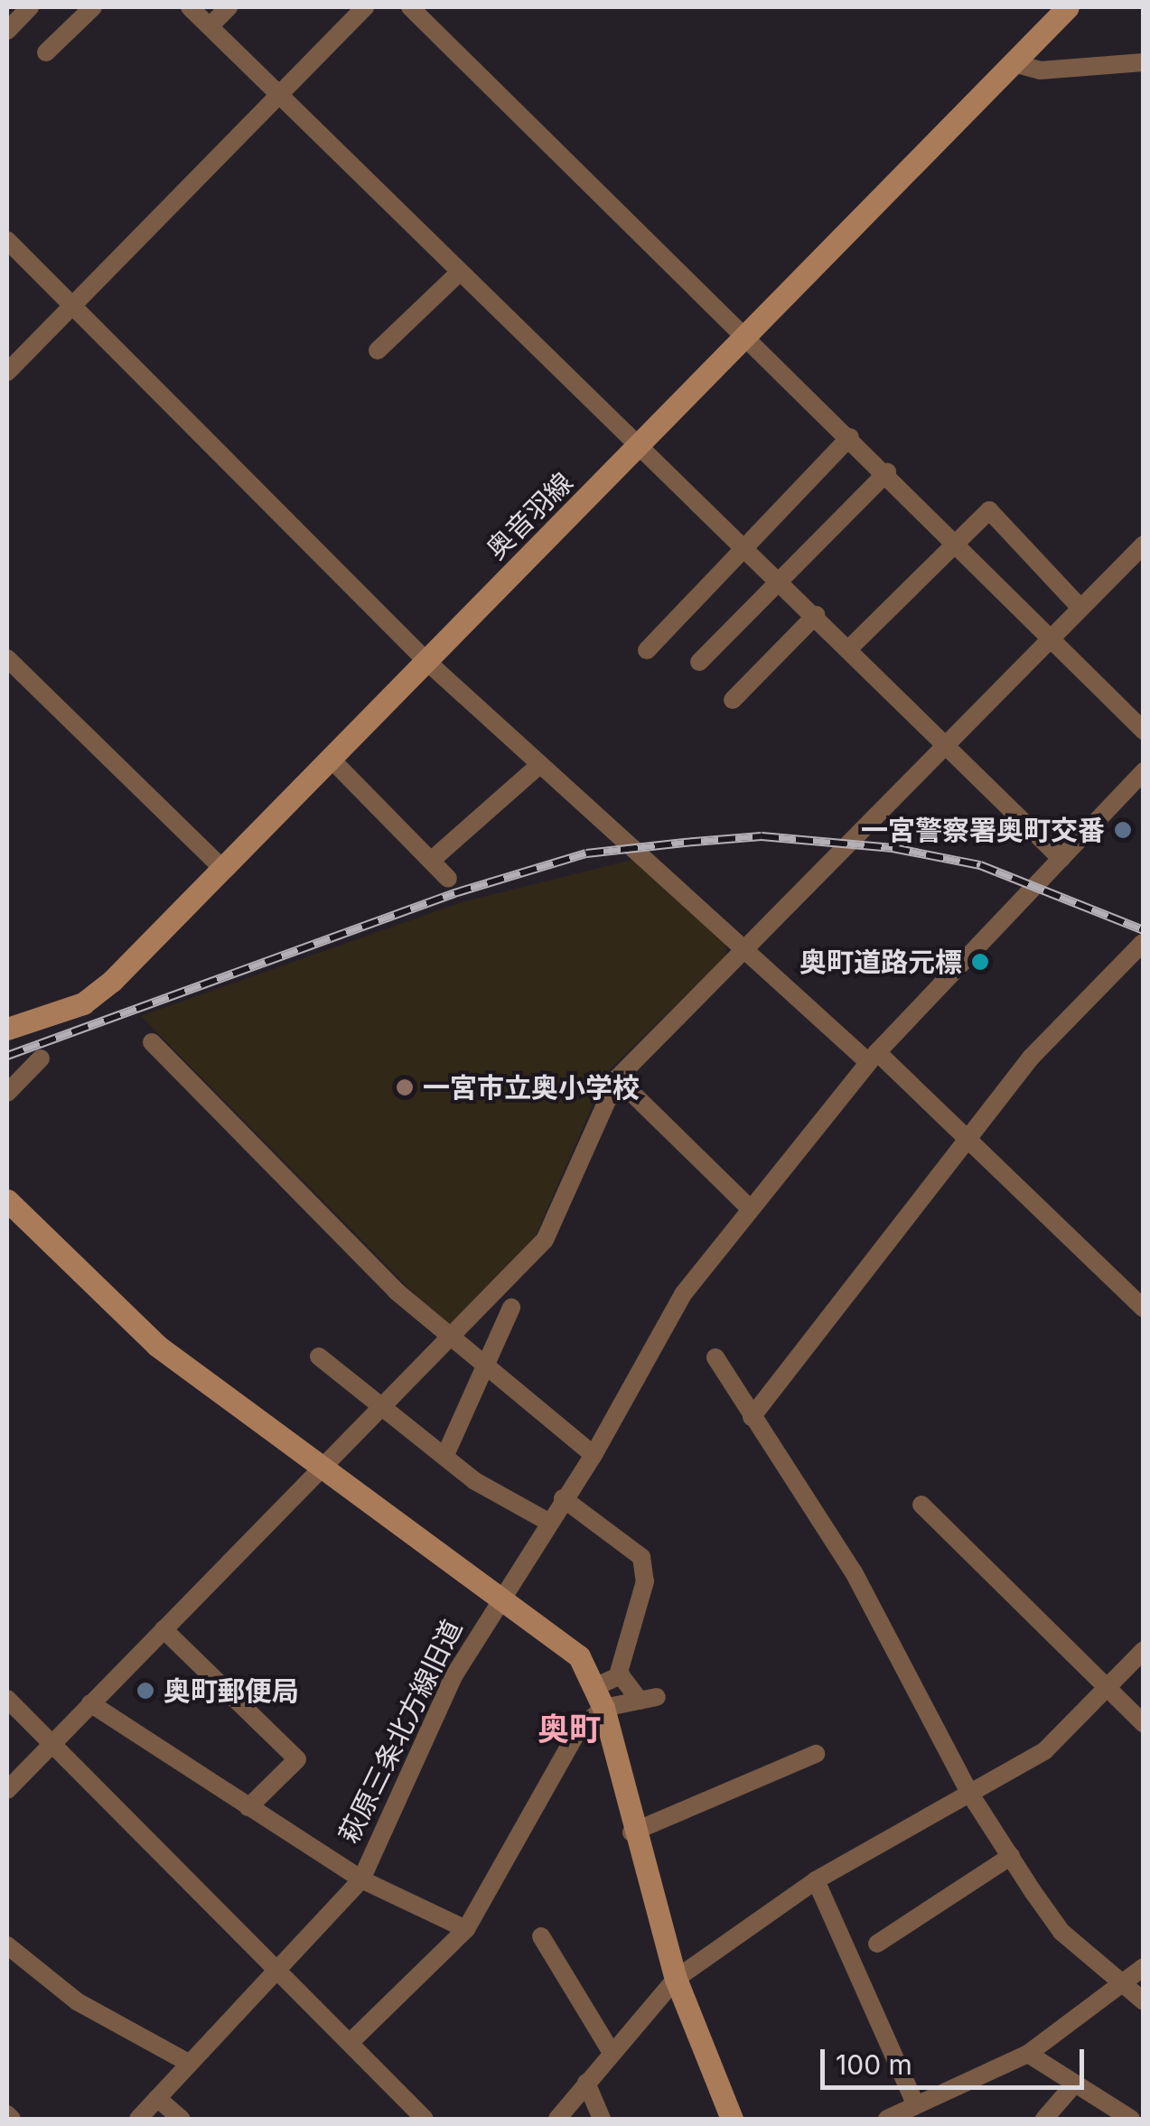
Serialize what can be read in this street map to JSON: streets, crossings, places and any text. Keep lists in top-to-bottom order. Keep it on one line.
{"streets":{"main road":["奥音羽線"],"street":["萩原三条北方線旧道"]},"districts":["奥町"],"places":["一宮警察署奥町交番","奥町道路元標","一宮市立奥小学校","奥町郵便局"],"scale_bar":"100 m"}
